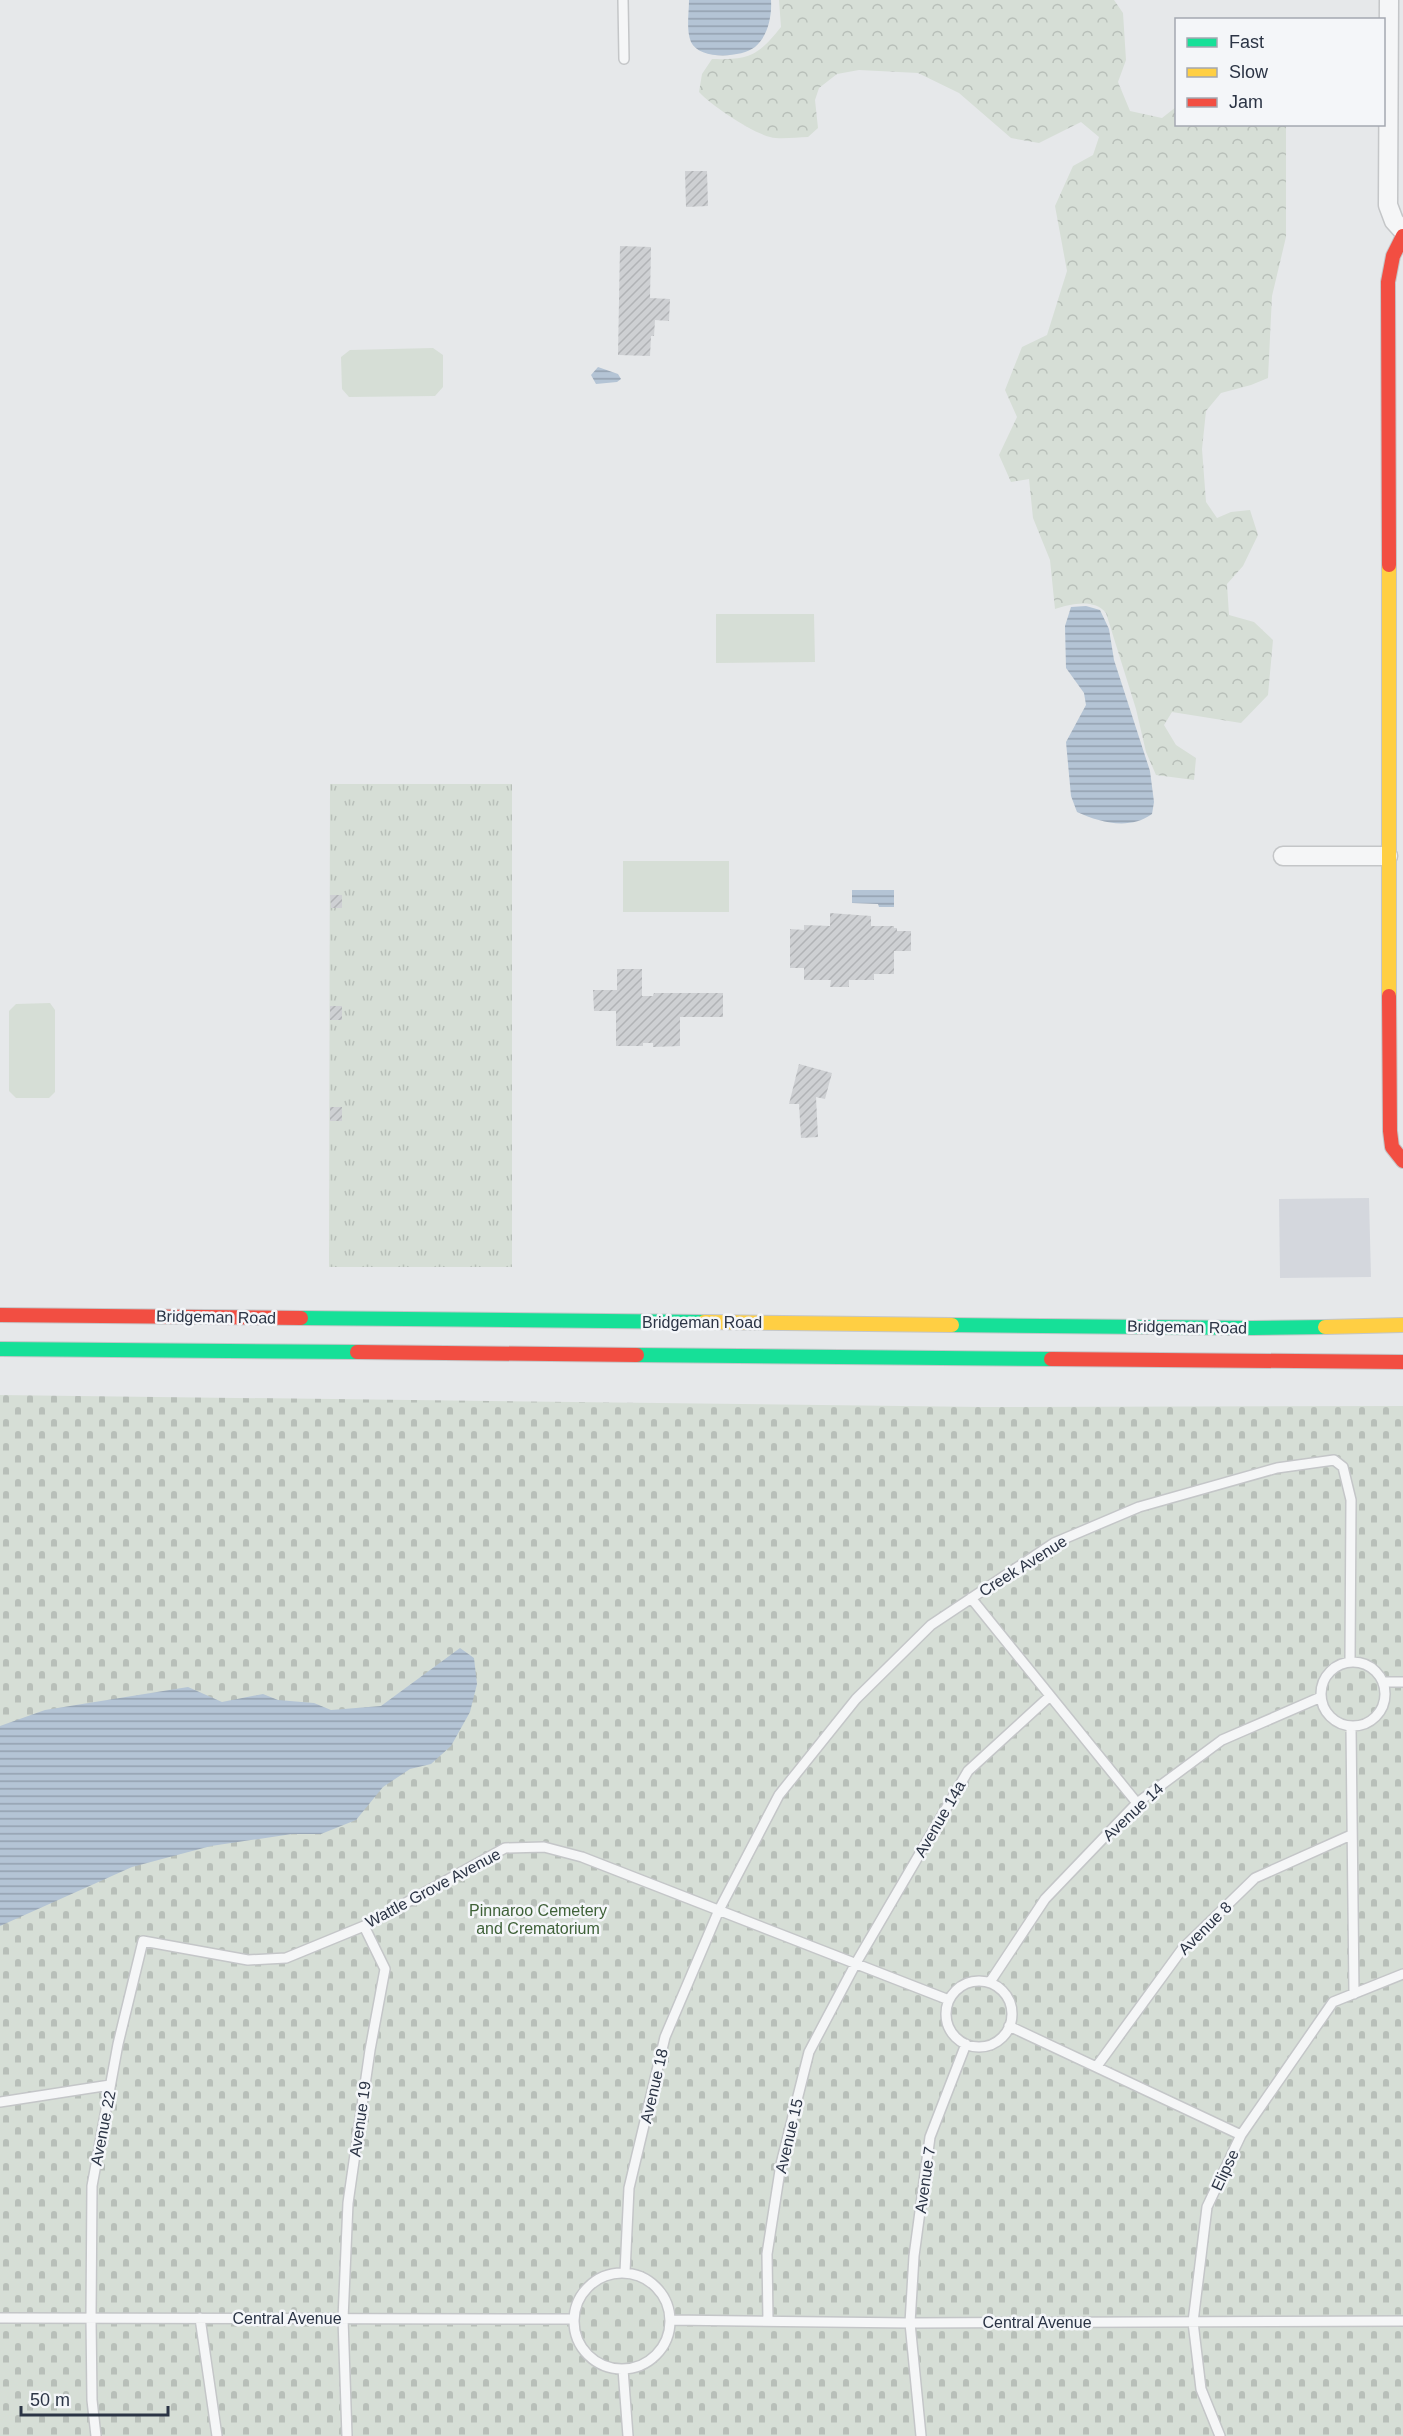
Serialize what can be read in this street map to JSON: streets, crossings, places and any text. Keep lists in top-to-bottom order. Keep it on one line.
{"streets":{"main road":["Bridgeman Road"],"lane":["Creek Avenue","Avenue 14","Avenue 14a","Wattle Grove Avenue","Avenue 8","Avenue 18","Avenue 19","Avenue 22","Avenue 15","Elipse","Avenue 7","Central Avenue"]},"crossings":[["Creek Avenue","Avenue 14"],["Creek Avenue","Wattle Grove Avenue"],["Creek Avenue","Avenue 18"],["Avenue 14","Wattle Grove Avenue"],["Avenue 14","Avenue 7"],["Avenue 14a","Wattle Grove Avenue"],["Avenue 14a","Avenue 15"],["Wattle Grove Avenue","Avenue 18"],["Wattle Grove Avenue","Avenue 19"],["Wattle Grove Avenue","Avenue 22"],["Wattle Grove Avenue","Avenue 15"],["Wattle Grove Avenue","Avenue 7"],["Avenue 18","Central Avenue"],["Avenue 19","Central Avenue"],["Avenue 22","Central Avenue"],["Avenue 15","Central Avenue"],["Elipse","Central Avenue"],["Avenue 7","Central Avenue"]],"parks":["Pinnaroo Cemetery and Crematorium"],"legend":["Fast","Slow","Jam"],"scale_bar":"50 m"}
